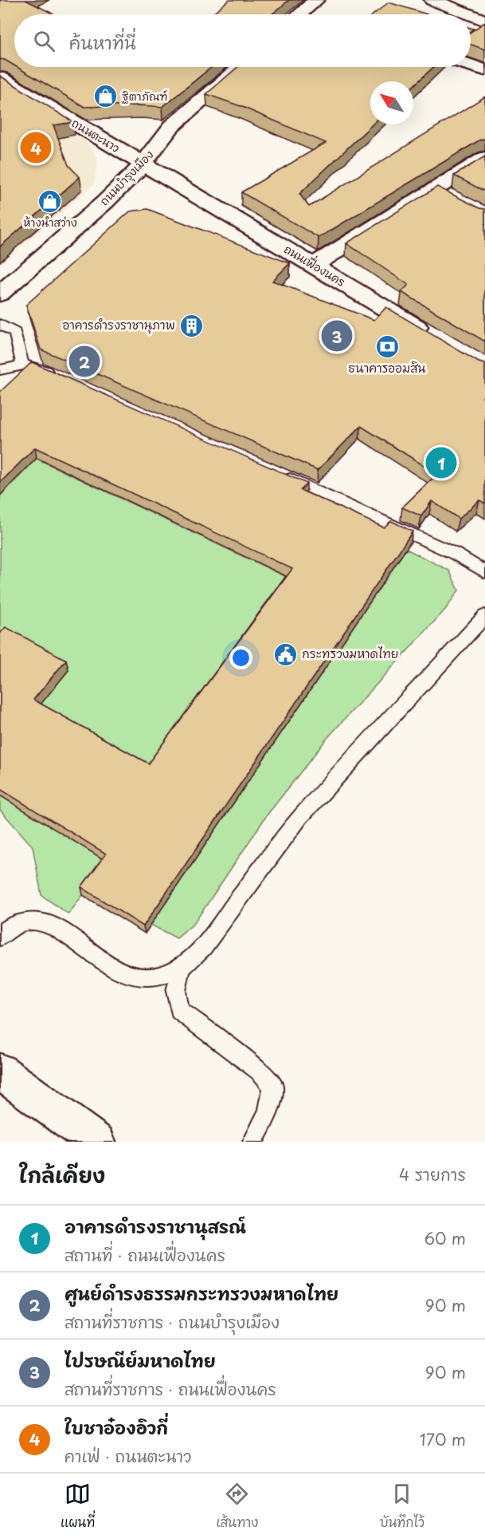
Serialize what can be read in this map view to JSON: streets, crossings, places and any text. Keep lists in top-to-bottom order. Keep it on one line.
{"streets":{"street":["ถนนตะนาว","ถนนบำรุงเมือง","ถนนเฟื่องนคร"]},"crossings":[["ถนนตะนาว","ถนนบำรุงเมือง"],["ถนนตะนาว","ถนนเฟื่องนคร"],["ถนนบำรุงเมือง","ถนนเฟื่องนคร"]],"places":{"shop":["ฐิตาภัณฑ์","ห้างนำสว่าง"],"building":["อาคารดำรงราชานุภาพ"],"bank":["ธนาคารออมสิน"],"public building":["กระทรวงมหาดไทย"]},"north":"top left","page":{"search":"ค้นหาที่นี่","pins":["4","3","2","1"],"heading":["ใกล้เคียง","4 รายการ"],"list":[{"mark":"1","name":"อาคารดำรงราชานุสรณ์","note":"สถานที่ · ถนนเฟื่องนคร","value":"60 m"},{"mark":"2","name":"ศูนย์ดำรงธรรมกระทรวงมหาดไทย","note":"สถานที่ราชการ · ถนนบำรุงเมือง","value":"90 m"},{"mark":"3","name":"ไปรษณีย์มหาดไทย","note":"สถานที่ราชการ · ถนนเฟื่องนคร","value":"90 m"},{"mark":"4","name":"ใบชาอ๋องอิวกี่","note":"คาเฟ่ · ถนนตะนาว","value":"170 m"}],"nav":["แผนที่","เส้นทาง","บันทึกไว้"]}}
